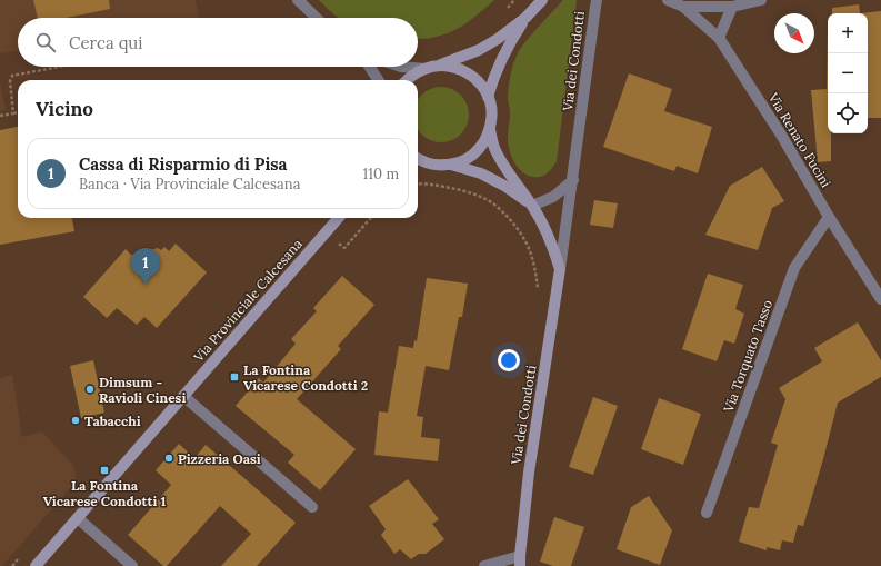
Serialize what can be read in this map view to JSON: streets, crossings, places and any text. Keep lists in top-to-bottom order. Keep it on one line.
{"streets":{"main road":["Via dei Condotti","Via Provinciale Calcesana"],"street":["Via Renato Fucini","Via Torquato Tasso"]},"crossings":[["Via Renato Fucini","Via Torquato Tasso"]],"places":{"transit":["La Fontina Vicarese Condotti 2","La Fontina Vicarese Condotti 1"],"other":["Dimsum - Ravioli Cinesi","Tabacchi","Pizzeria Oasi"]},"north":"bottom right","page":{"map_buttons":["+","−"],"search":"Cerca qui","heading":"Vicino","list":[{"mark":"1","name":"Cassa di Risparmio di Pisa","note":"Banca · Via Provinciale Calcesana","value":"110 m"}],"pins":"1"}}
